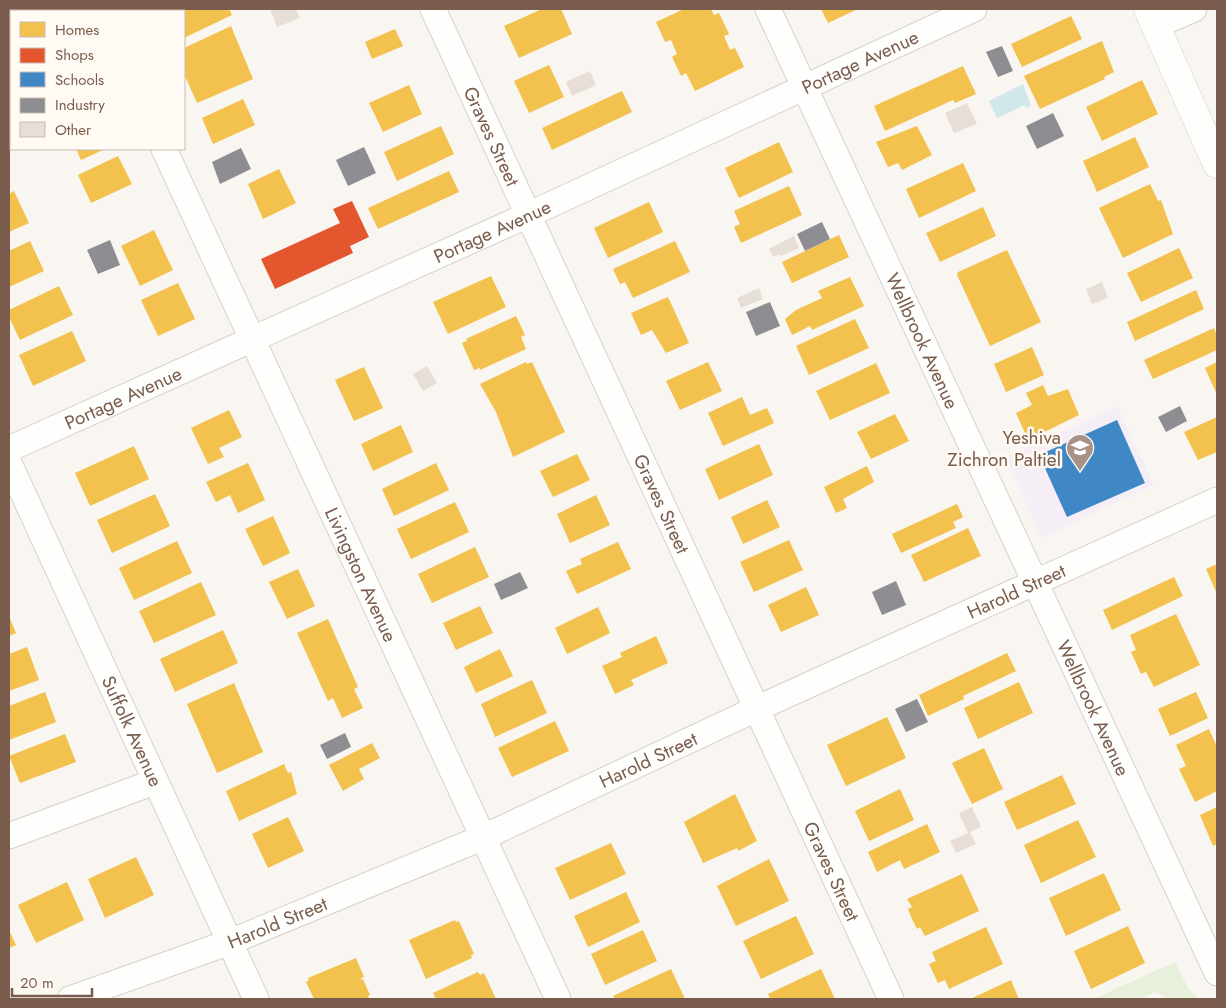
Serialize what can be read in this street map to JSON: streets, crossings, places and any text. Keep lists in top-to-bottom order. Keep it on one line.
{"streets":{"street":["Portage Avenue","Graves Street","Wellbrook Avenue","Livingston Avenue","Harold Street","Suffolk Avenue"]},"crossings":[["Portage Avenue","Graves Street"],["Portage Avenue","Wellbrook Avenue"],["Portage Avenue","Livingston Avenue"],["Graves Street","Harold Street"],["Wellbrook Avenue","Harold Street"],["Livingston Avenue","Harold Street"],["Harold Street","Suffolk Avenue"]],"places":{"school or university":["Yeshiva Zichron Paltiel"]},"legend":["Homes","Shops","Schools","Industry","Other"],"scale_bar":"20 m"}
